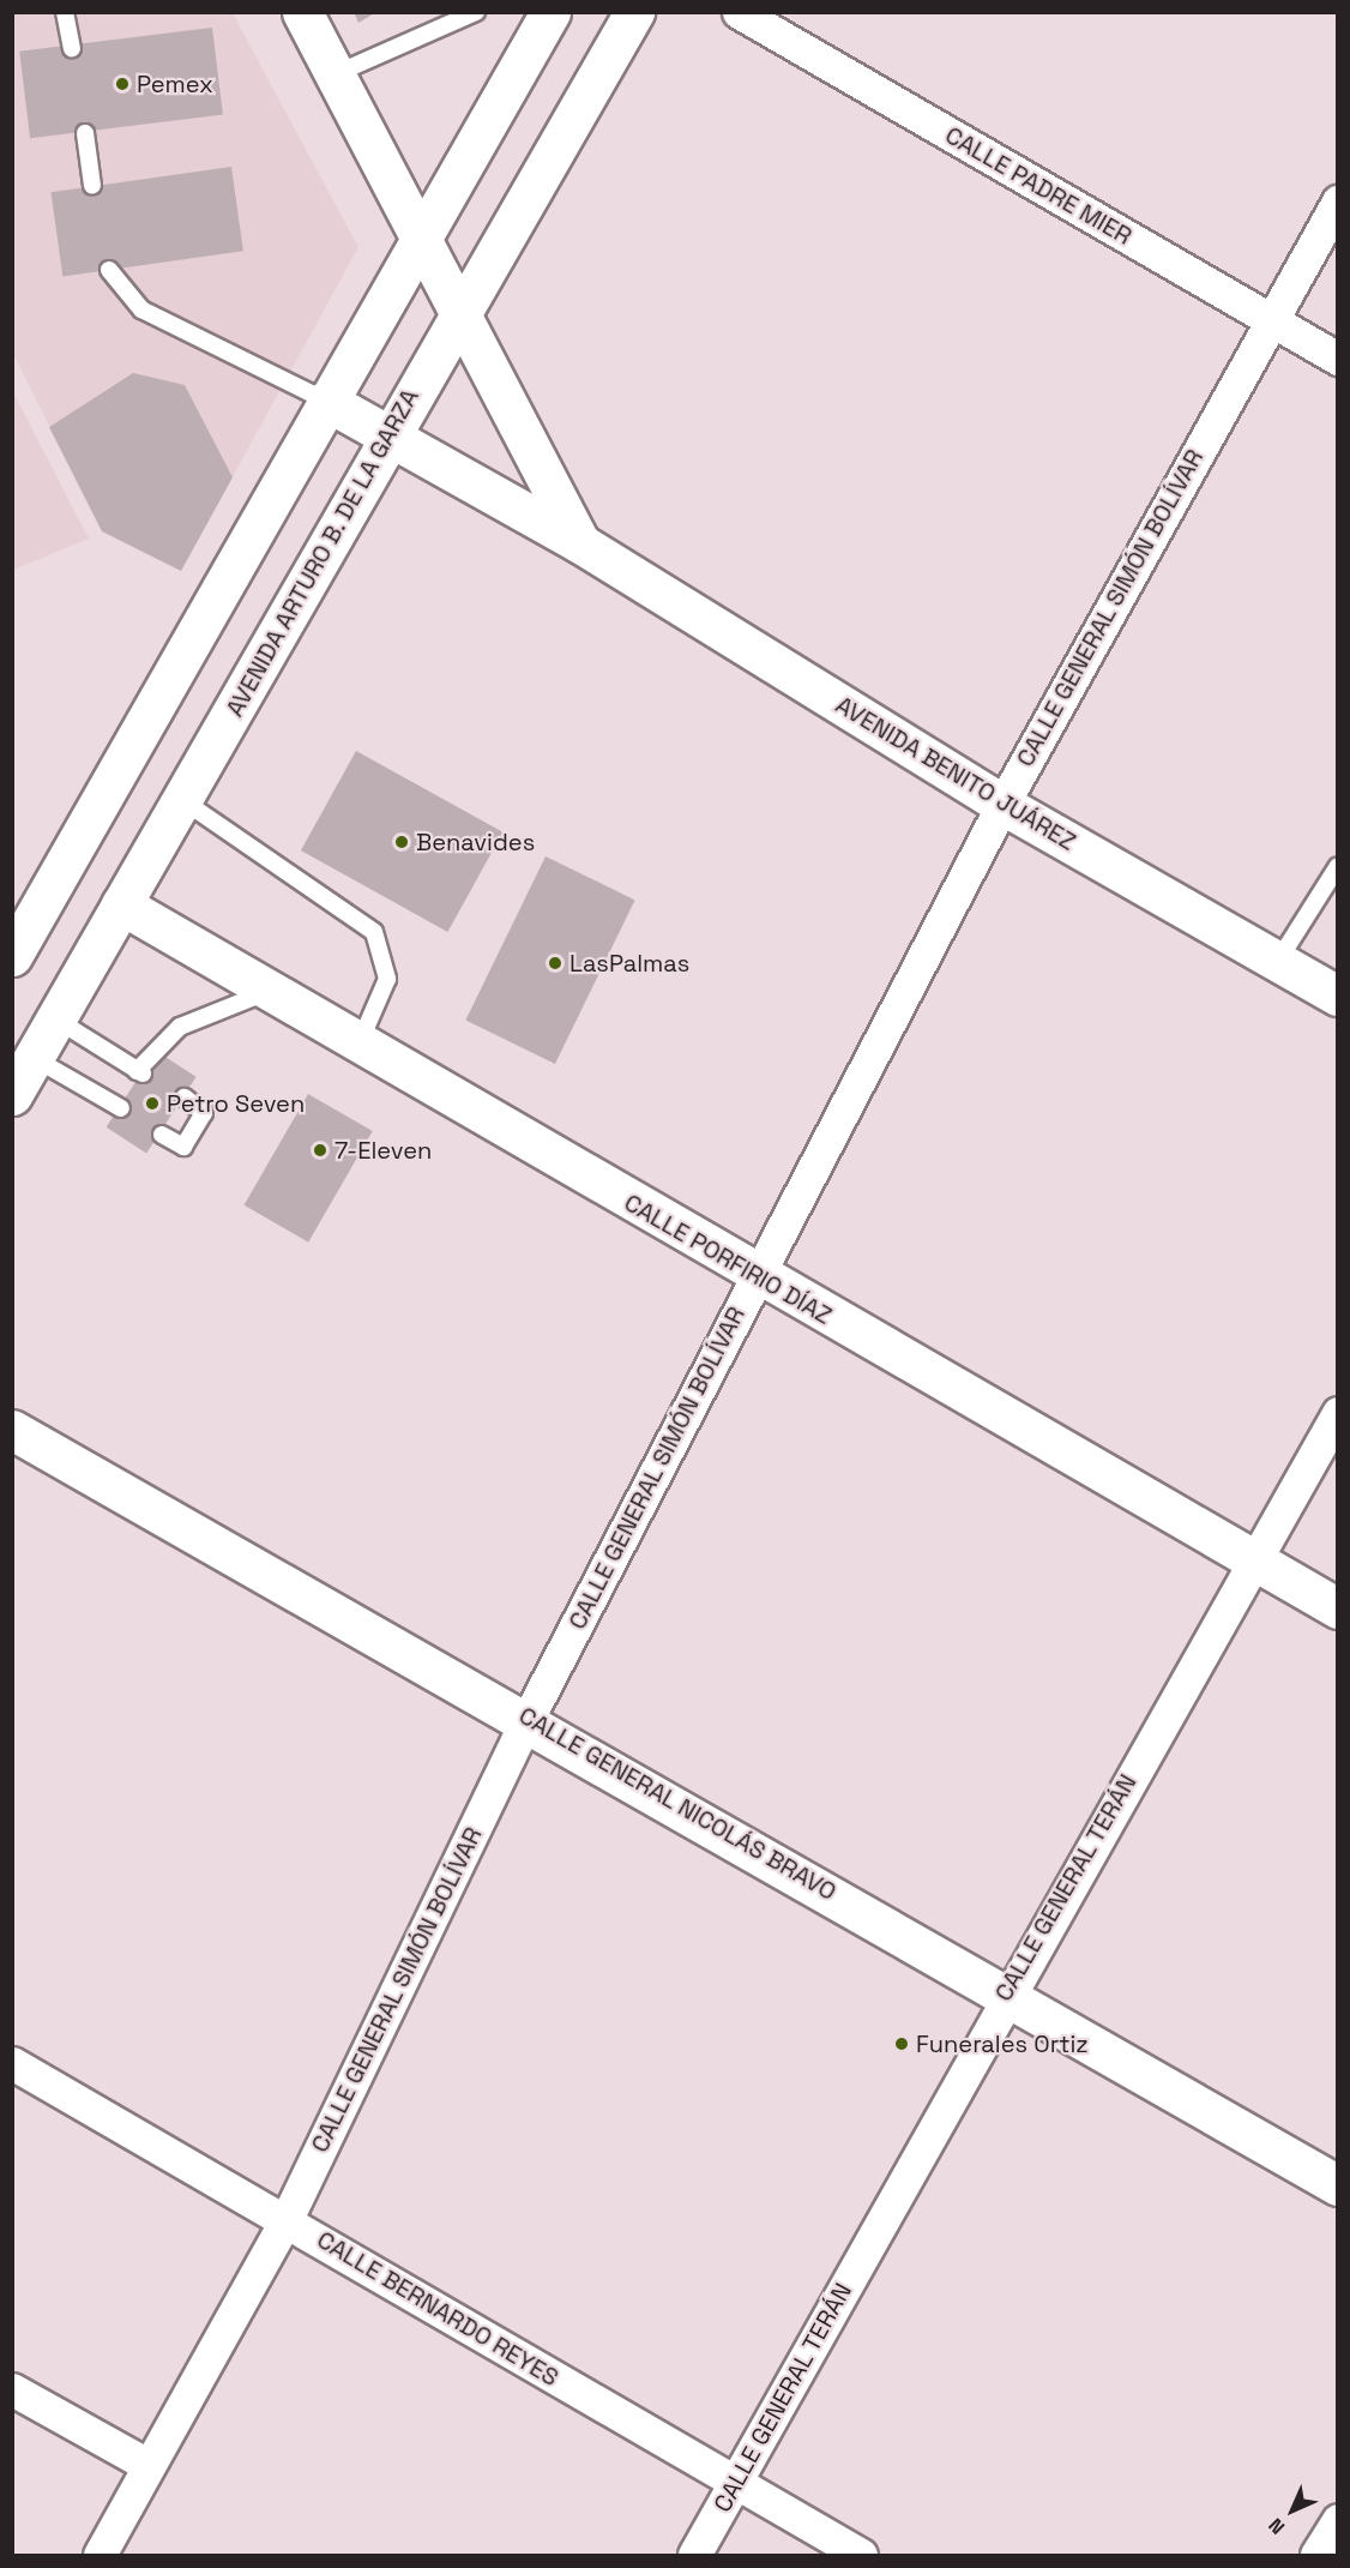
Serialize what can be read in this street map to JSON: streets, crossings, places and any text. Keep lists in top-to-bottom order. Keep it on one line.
{"streets":{"street":["CALLE PADRE MIER","AVENIDA ARTURO B. DE LA GARZA","CALLE GENERAL SIMÓN BOLÍVAR","AVENIDA BENITO JUÁREZ","CALLE PORFIRIO DÍAZ","CALLE GENERAL NICOLÁS BRAVO","CALLE GENERAL TERÁN","CALLE BERNARDO REYES"]},"crossings":[["CALLE PADRE MIER","CALLE GENERAL SIMÓN BOLÍVAR"],["AVENIDA ARTURO B. DE LA GARZA","AVENIDA BENITO JUÁREZ"],["AVENIDA ARTURO B. DE LA GARZA","CALLE PORFIRIO DÍAZ"],["CALLE GENERAL SIMÓN BOLÍVAR","AVENIDA BENITO JUÁREZ"],["CALLE GENERAL SIMÓN BOLÍVAR","CALLE PORFIRIO DÍAZ"],["CALLE GENERAL SIMÓN BOLÍVAR","CALLE GENERAL NICOLÁS BRAVO"],["CALLE GENERAL SIMÓN BOLÍVAR","CALLE BERNARDO REYES"],["CALLE PORFIRIO DÍAZ","CALLE GENERAL TERÁN"],["CALLE GENERAL NICOLÁS BRAVO","CALLE GENERAL TERÁN"],["CALLE GENERAL TERÁN","CALLE BERNARDO REYES"]],"places":["Pemex","Benavides","LasPalmas","Petro Seven","7-Eleven","Funerales Ortiz"],"north":"bottom left"}
